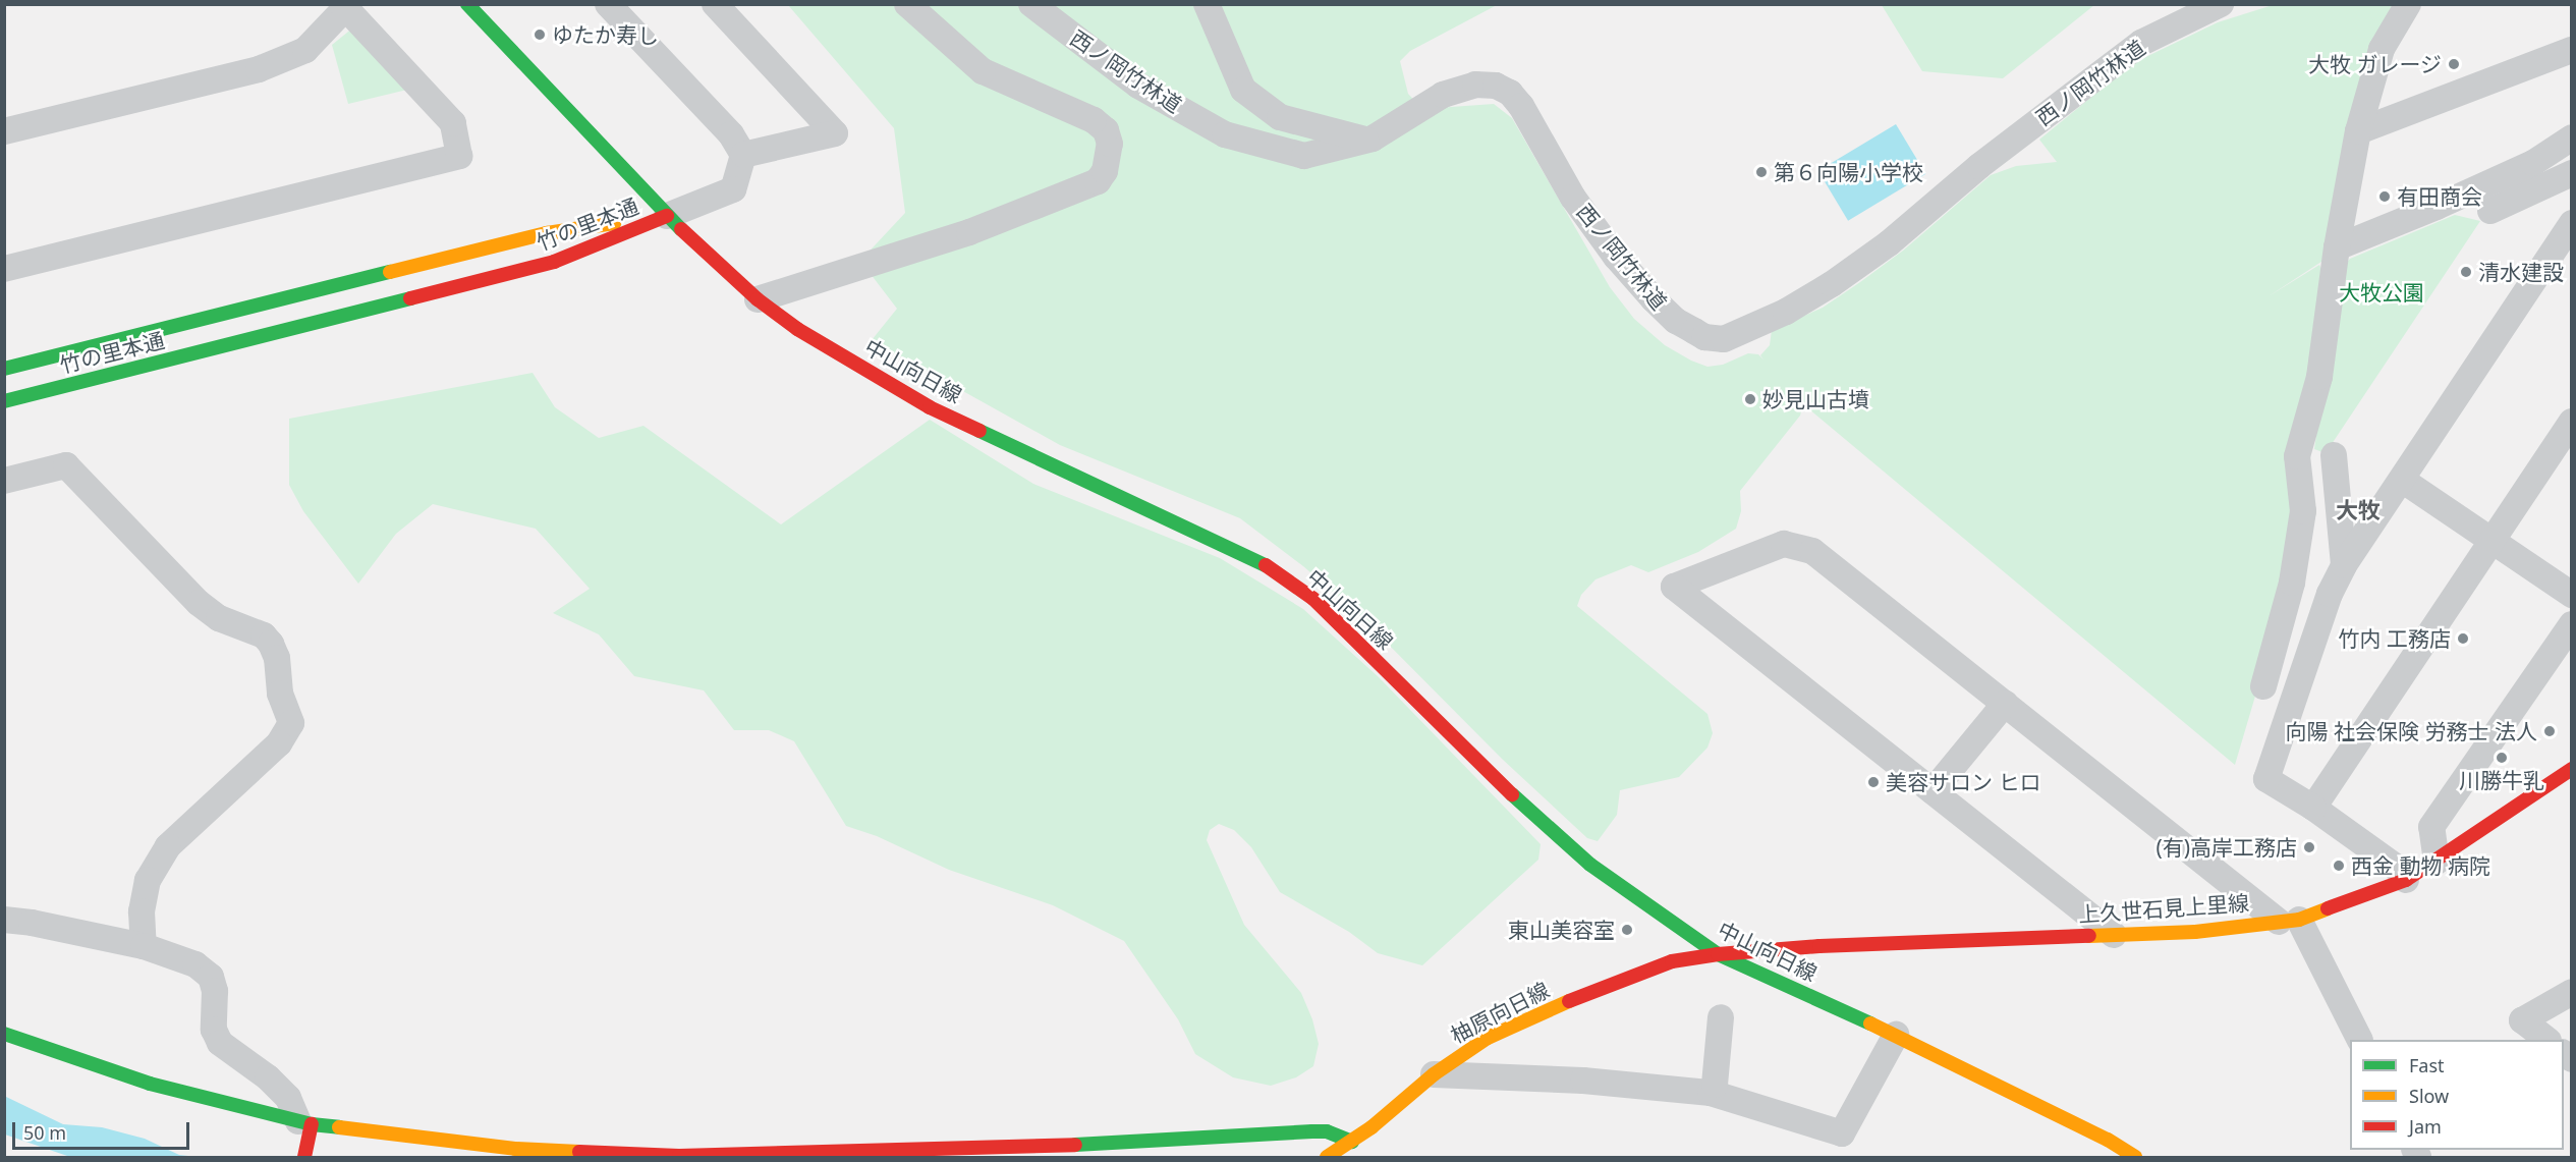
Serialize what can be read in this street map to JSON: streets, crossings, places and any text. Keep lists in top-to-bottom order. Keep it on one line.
{"streets":{"main road":["竹の里本通","中山向日線","上久世石見上里線","柚原向日線"],"street":["西ノ岡竹林道"]},"crossings":[["竹の里本通","中山向日線"],["中山向日線","上久世石見上里線"],["中山向日線","柚原向日線"],["上久世石見上里線","柚原向日線"]],"districts":["大牧"],"parks":["大牧公園"],"places":["ゆたか寿し","大牧 ガレージ","第６向陽小学校","有田商会","清水建設","妙見山古墳","竹内 工務店","向陽 社会保険 労務士 法人","川勝牛乳","美容サロン ヒロ","(有)高岸工務店","西金 動物 病院","東山美容室"],"legend":["Fast","Slow","Jam"],"scale_bar":"50 m"}
